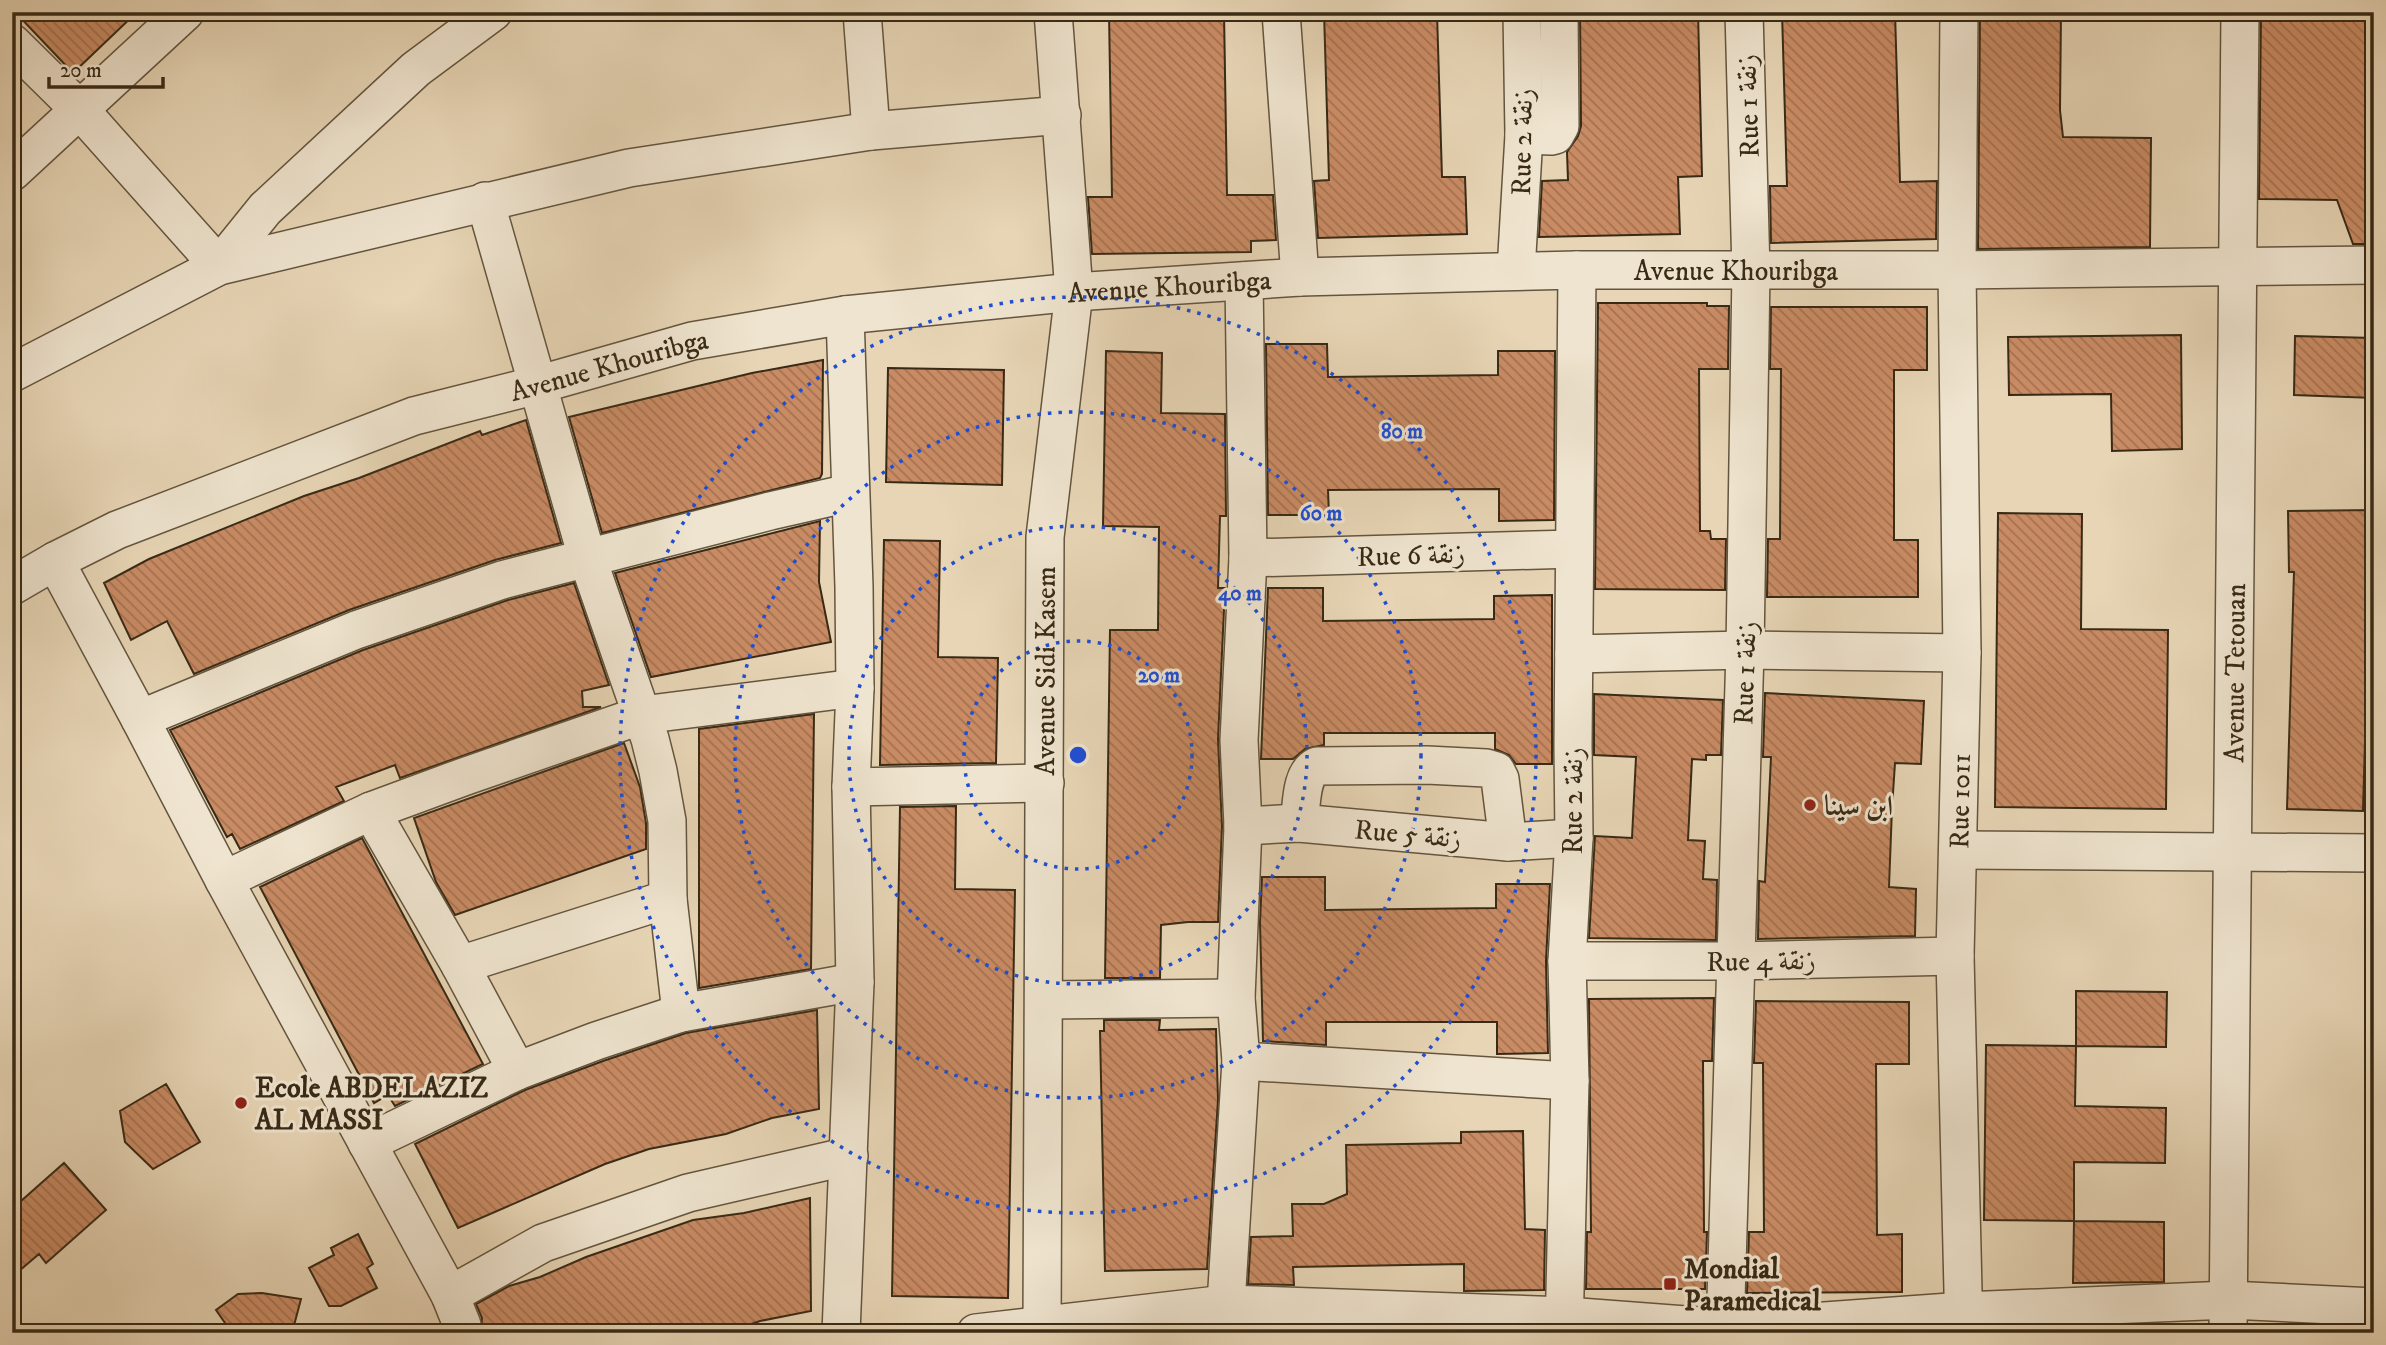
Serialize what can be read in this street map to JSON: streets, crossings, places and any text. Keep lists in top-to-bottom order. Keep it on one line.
{"streets":{"street":["Rue 1 زنقة","Rue 2 زنقة","Avenue Khouribga","Rue 6 زنقة","Avenue Sidi Kasem","Avenue Tetouan","Rue 1011","Rue 5 زنقة","Rue 4 زنقة"]},"crossings":[["Rue 1 زنقة","Avenue Khouribga"],["Rue 1 زنقة","Rue 4 زنقة"],["Rue 2 زنقة","Avenue Khouribga"],["Rue 2 زنقة","Rue 6 زنقة"],["Rue 2 زنقة","Rue 5 زنقة"],["Rue 2 زنقة","Rue 4 زنقة"],["Avenue Khouribga","Avenue Sidi Kasem"],["Avenue Khouribga","Avenue Tetouan"],["Avenue Khouribga","Rue 1011"],["Rue 1011","Rue 4 زنقة"]],"places":{"other":["ابن سينا","Ecole ABDELAZIZ AL MASSI"],"transit":["Mondial Paramedical"]},"scale_bar":"20 m","rings":["80 m","60 m","40 m","20 m"]}
